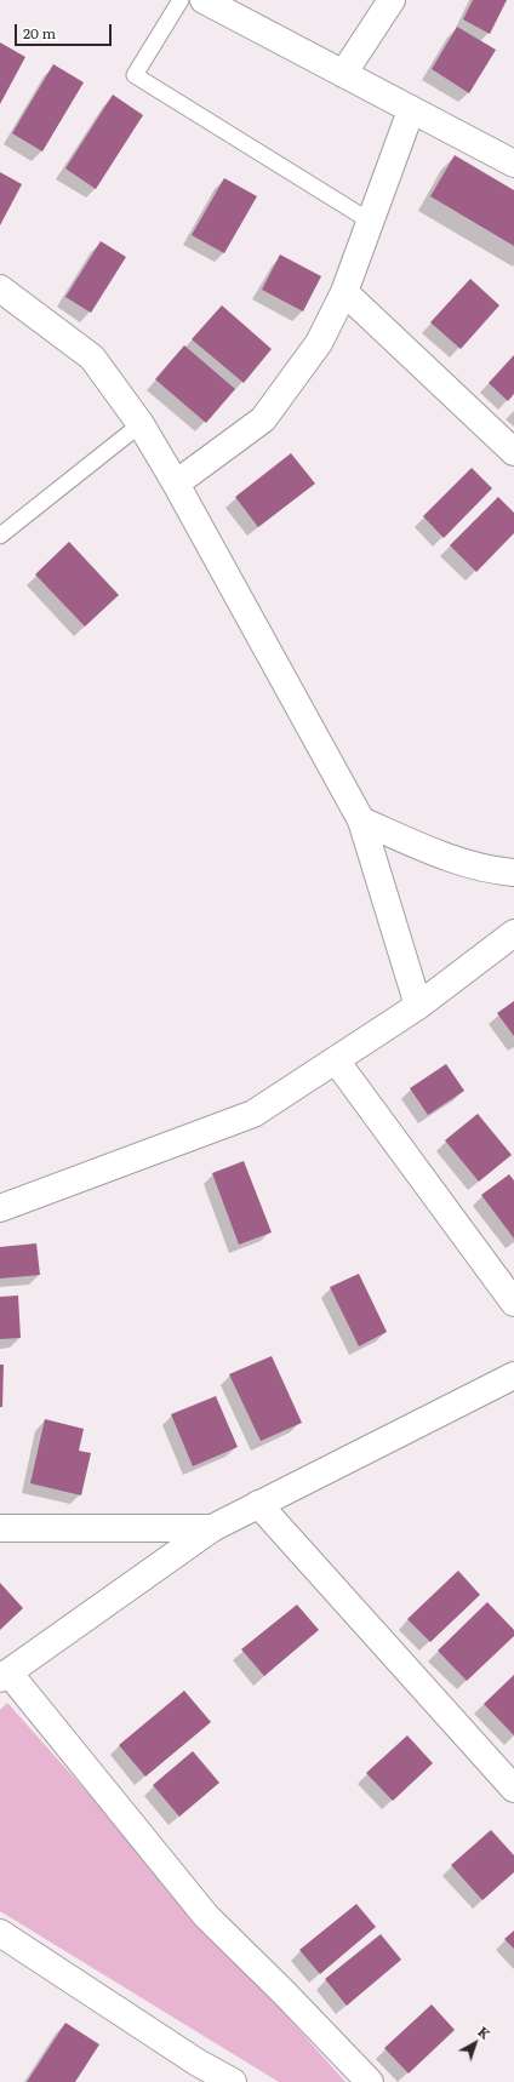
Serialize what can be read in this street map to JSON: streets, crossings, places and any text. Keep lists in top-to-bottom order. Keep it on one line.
{"scale_bar":"20 m","north":"top right"}
